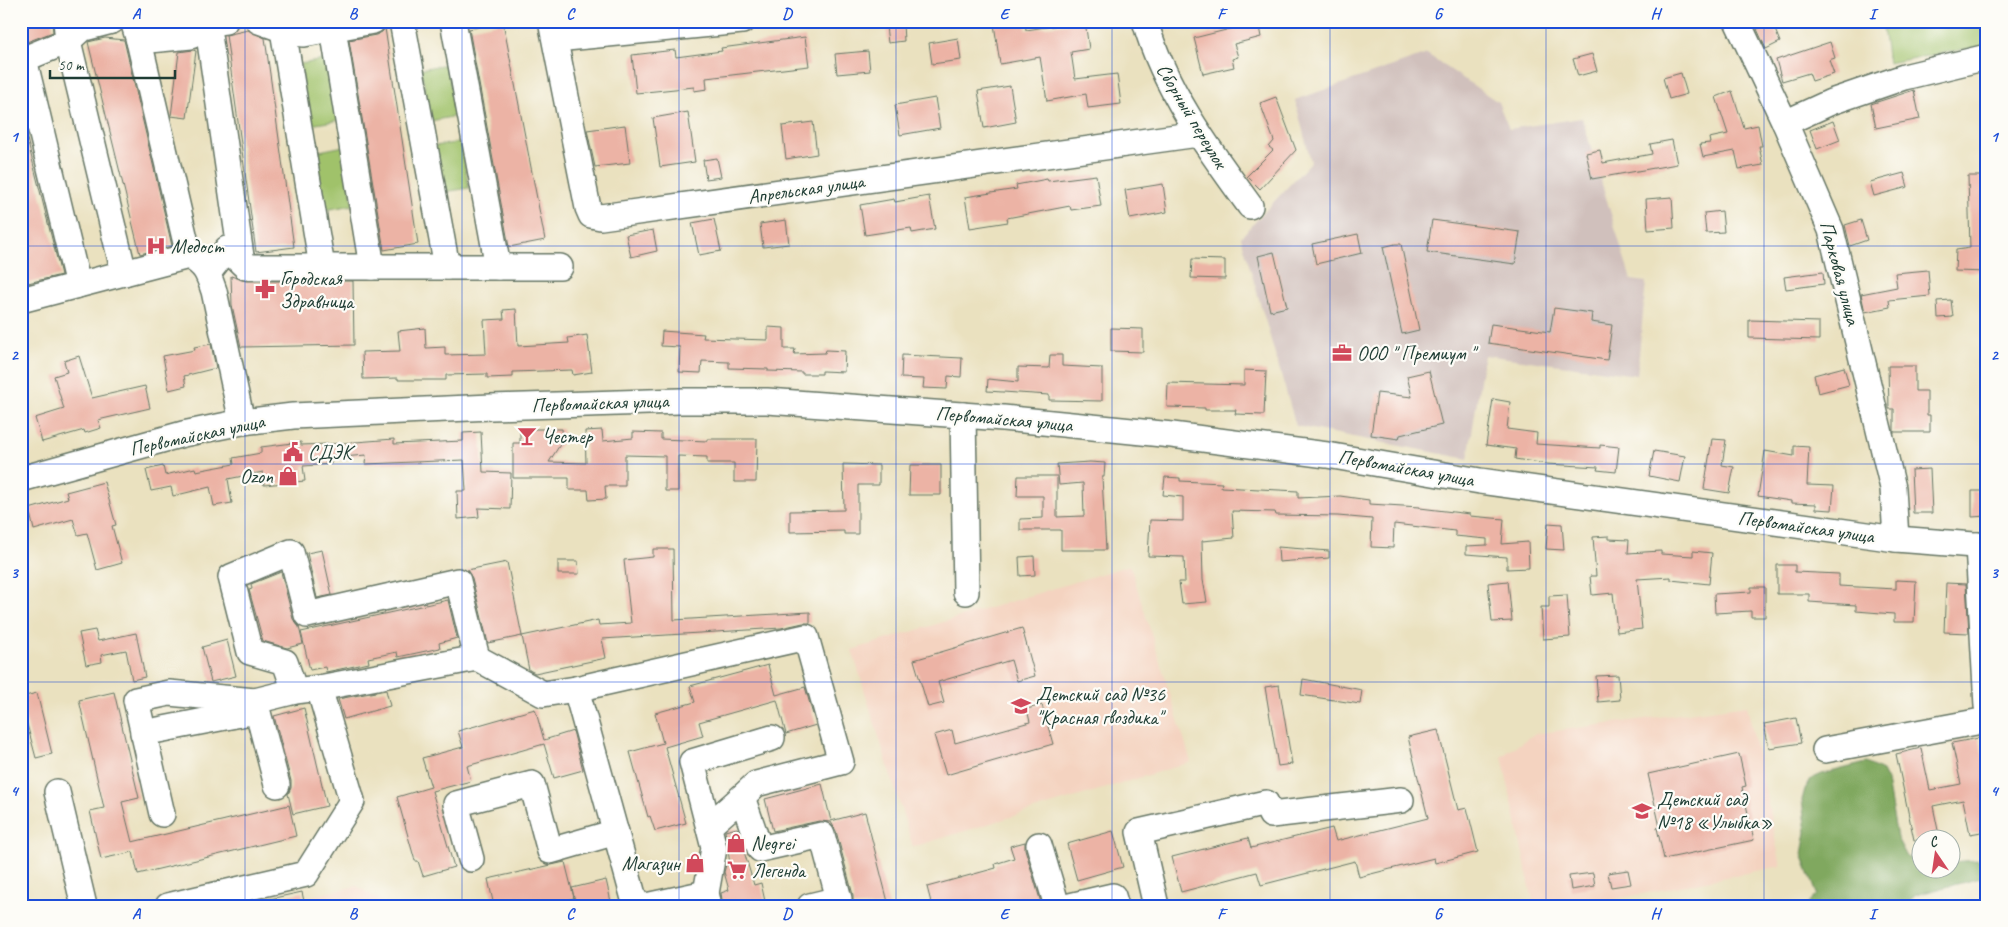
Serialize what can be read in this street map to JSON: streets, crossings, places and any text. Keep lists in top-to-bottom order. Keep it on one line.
{"streets":{"street":["Сборный переулок","Апрельская улица","Парковая улица","Первомайская улица"]},"crossings":[["Сборный переулок","Апрельская улица"],["Парковая улица","Первомайская улица"]],"places":{"hospital":["Медост"],"pharmacy":["Городская Здравница"],"office":["ООО \" Премиум \""],"bar":["Честер"],"public building":["СДЭК"],"shop":["Ozon","Negrei","Магазин"],"school or university":["Детский сад №36 \"Красная гвоздика\"","Детский сад №18 «Улыбка»"],"supermarket":["Легенда"]},"scale_bar":"50 m","north":"top","grid":{"columns":["A","B","C","D","E","F","G","H","I"],"rows":["1","2","3","4"]}}
